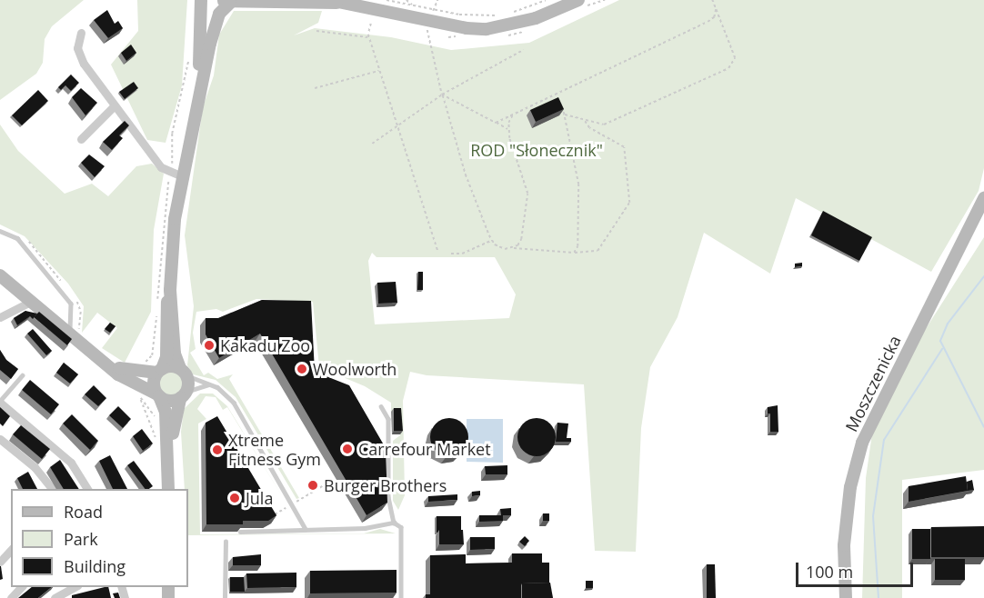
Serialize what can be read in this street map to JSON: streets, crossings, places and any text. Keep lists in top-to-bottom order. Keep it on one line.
{"streets":{"street":["Moszczenicka"]},"parks":["ROD \"Słonecznik\""],"places":["Kakadu Zoo","Woolworth","Carrefour Market","Xtreme Fitness Gym","Burger Brothers","Jula"],"legend":["Road","Park","Building"],"scale_bar":"100 m"}
